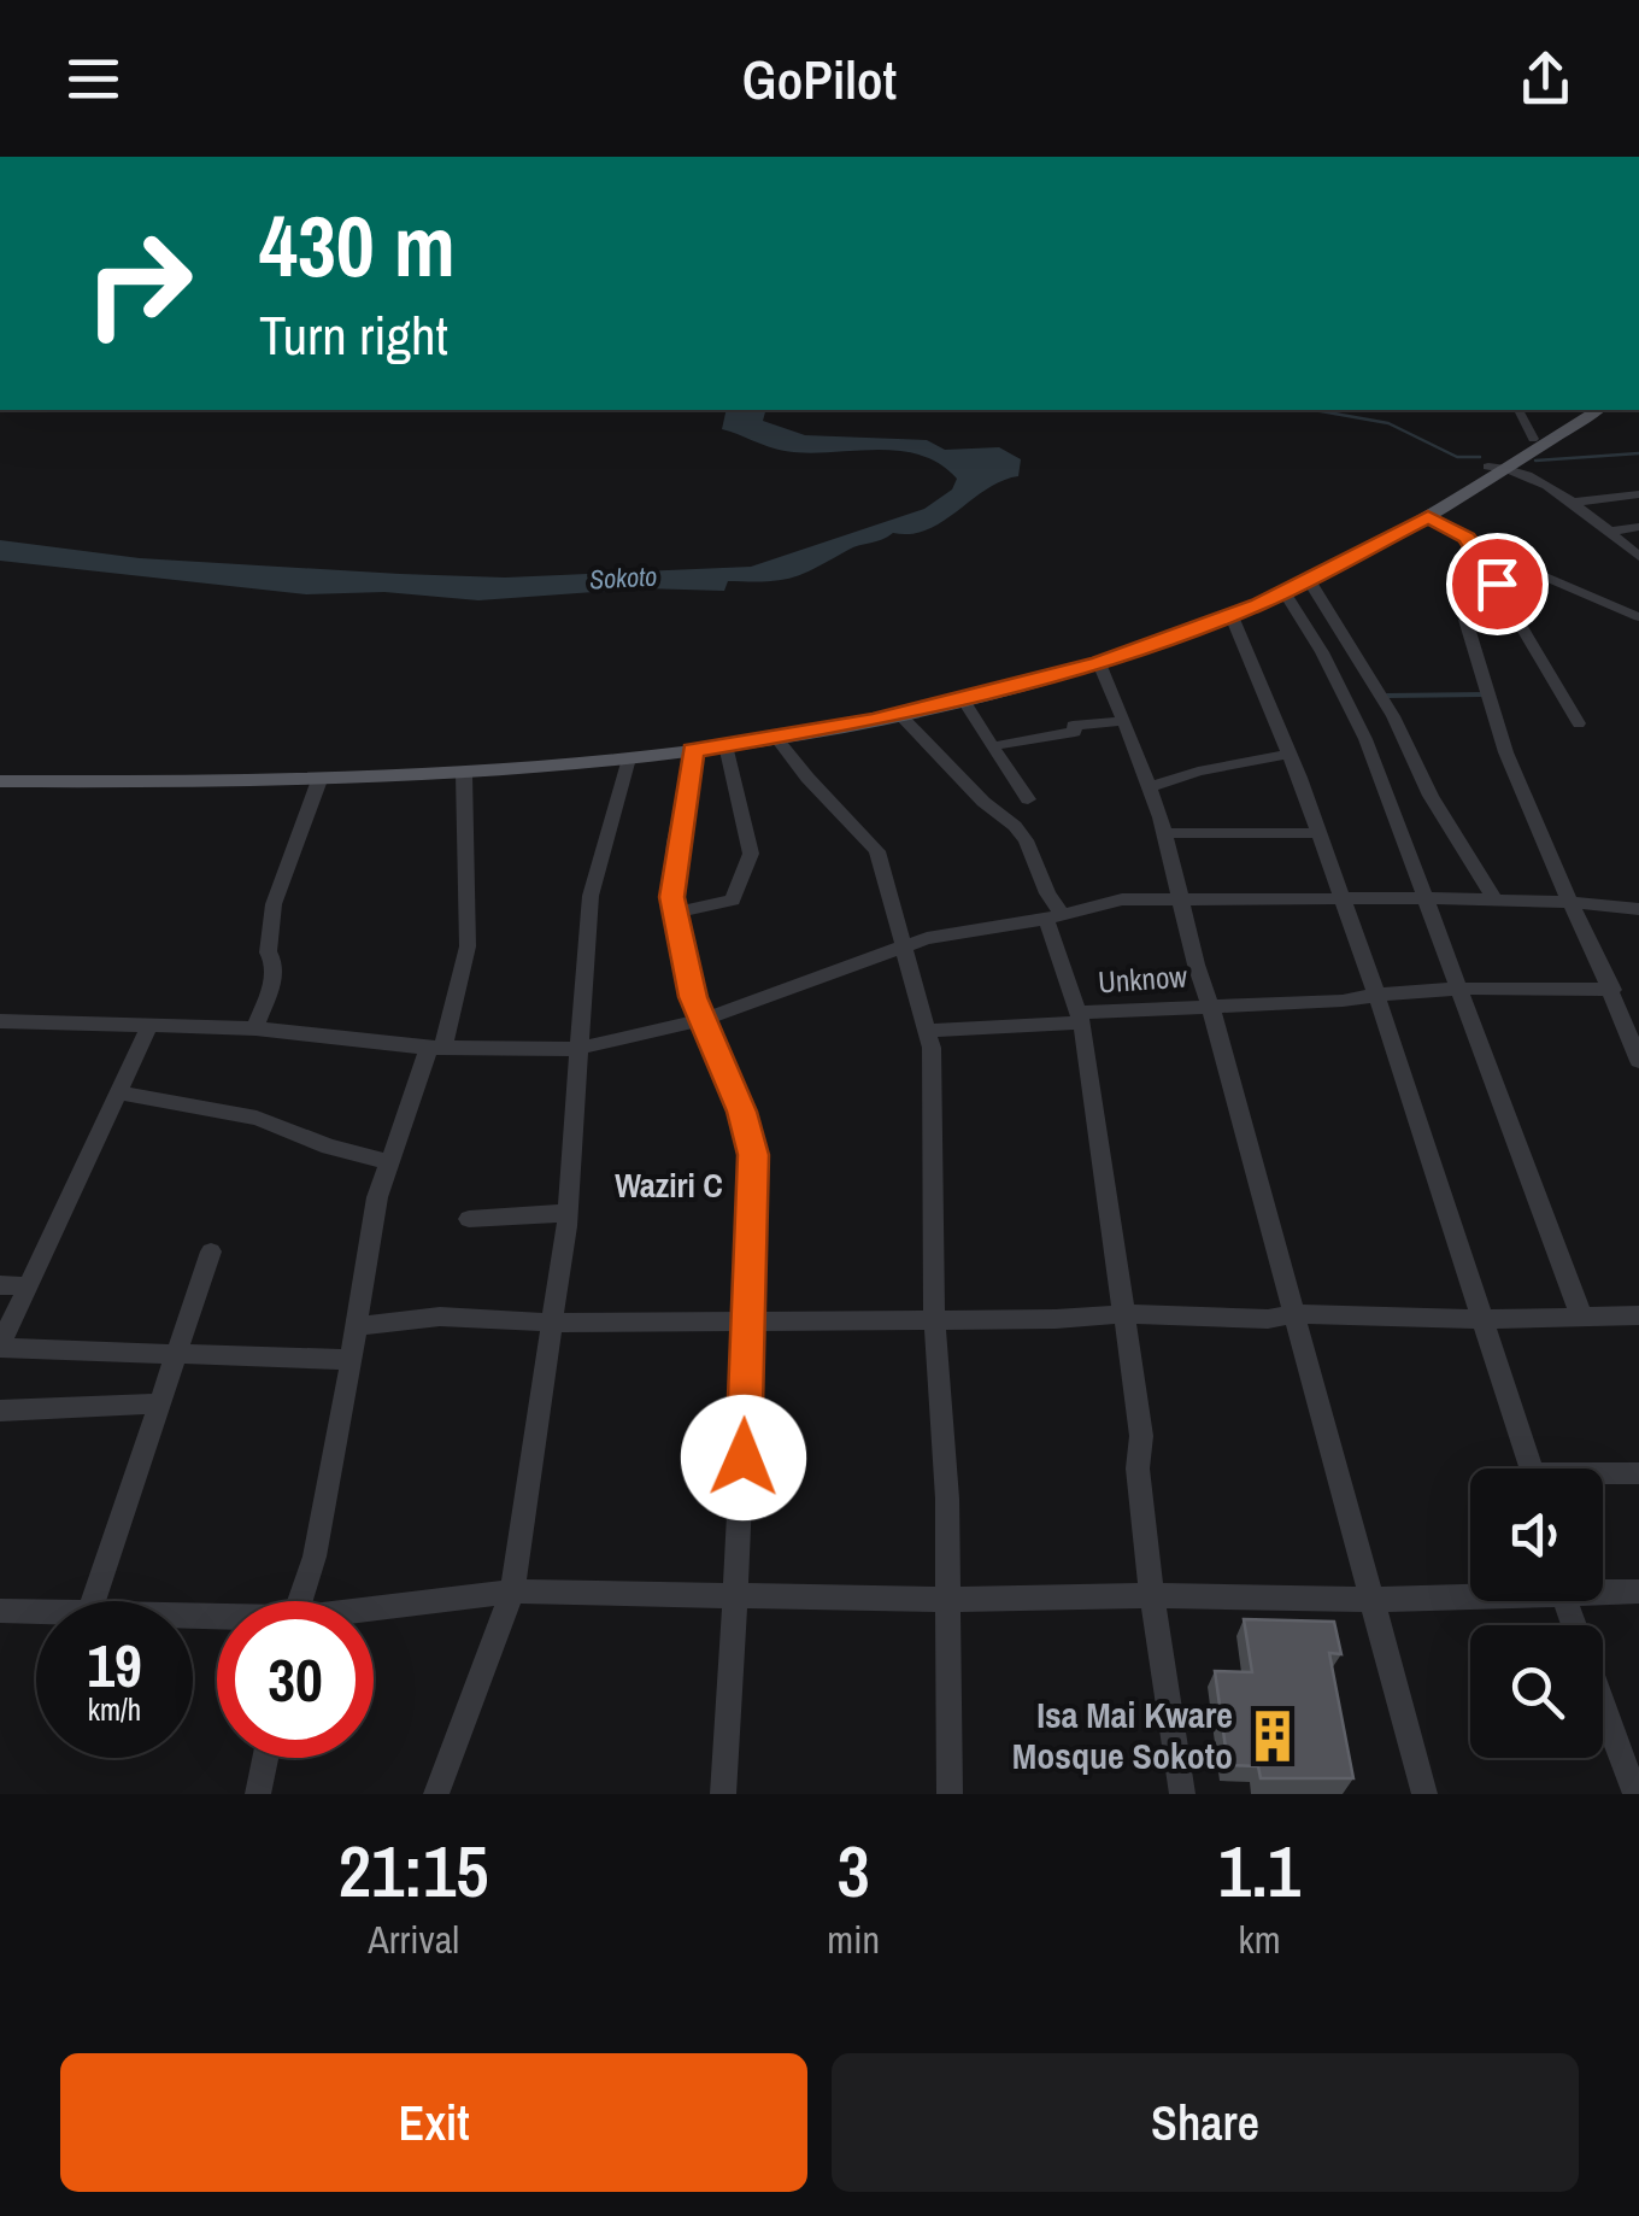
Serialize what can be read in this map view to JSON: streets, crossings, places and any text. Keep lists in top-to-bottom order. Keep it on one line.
{"streets":{"street":["Unknow"]},"districts":["Waziri C"],"water":["Sokoto"],"places":{"building":["Isa Mai Kware Mosque Sokoto"]},"page":{"header":"GoPilot","turn":["430 m","Turn right"],"speed":"19 km/h","limit":"30","eta":["21:15","Arrival","3","min","1.1","km"],"buttons":["Exit","Share"]}}
